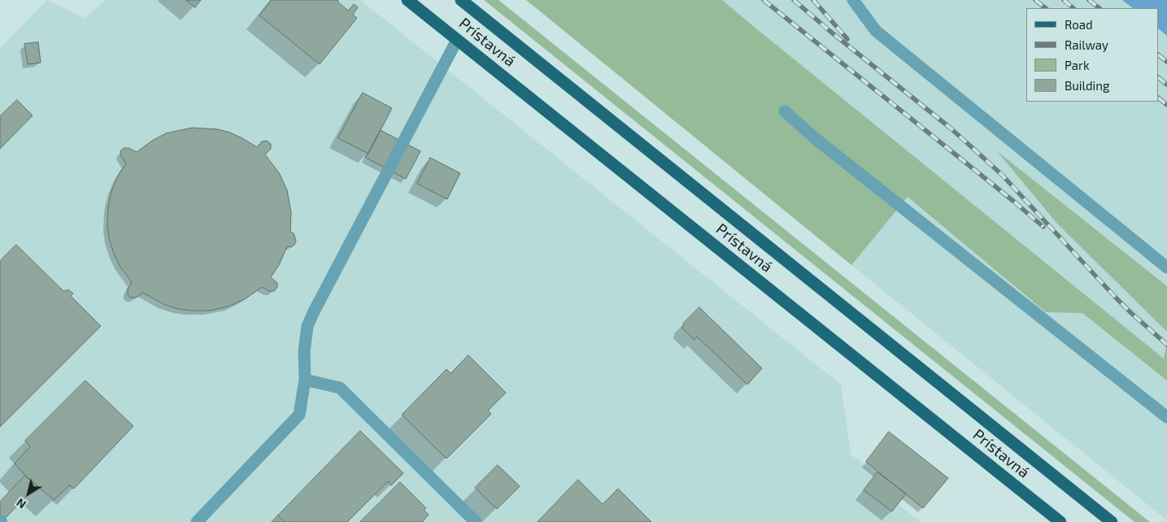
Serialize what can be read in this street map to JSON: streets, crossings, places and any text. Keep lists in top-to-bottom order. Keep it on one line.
{"streets":{"main road":["Prístavná"]},"legend":["Road","Railway","Park","Building"],"north":"bottom left"}
